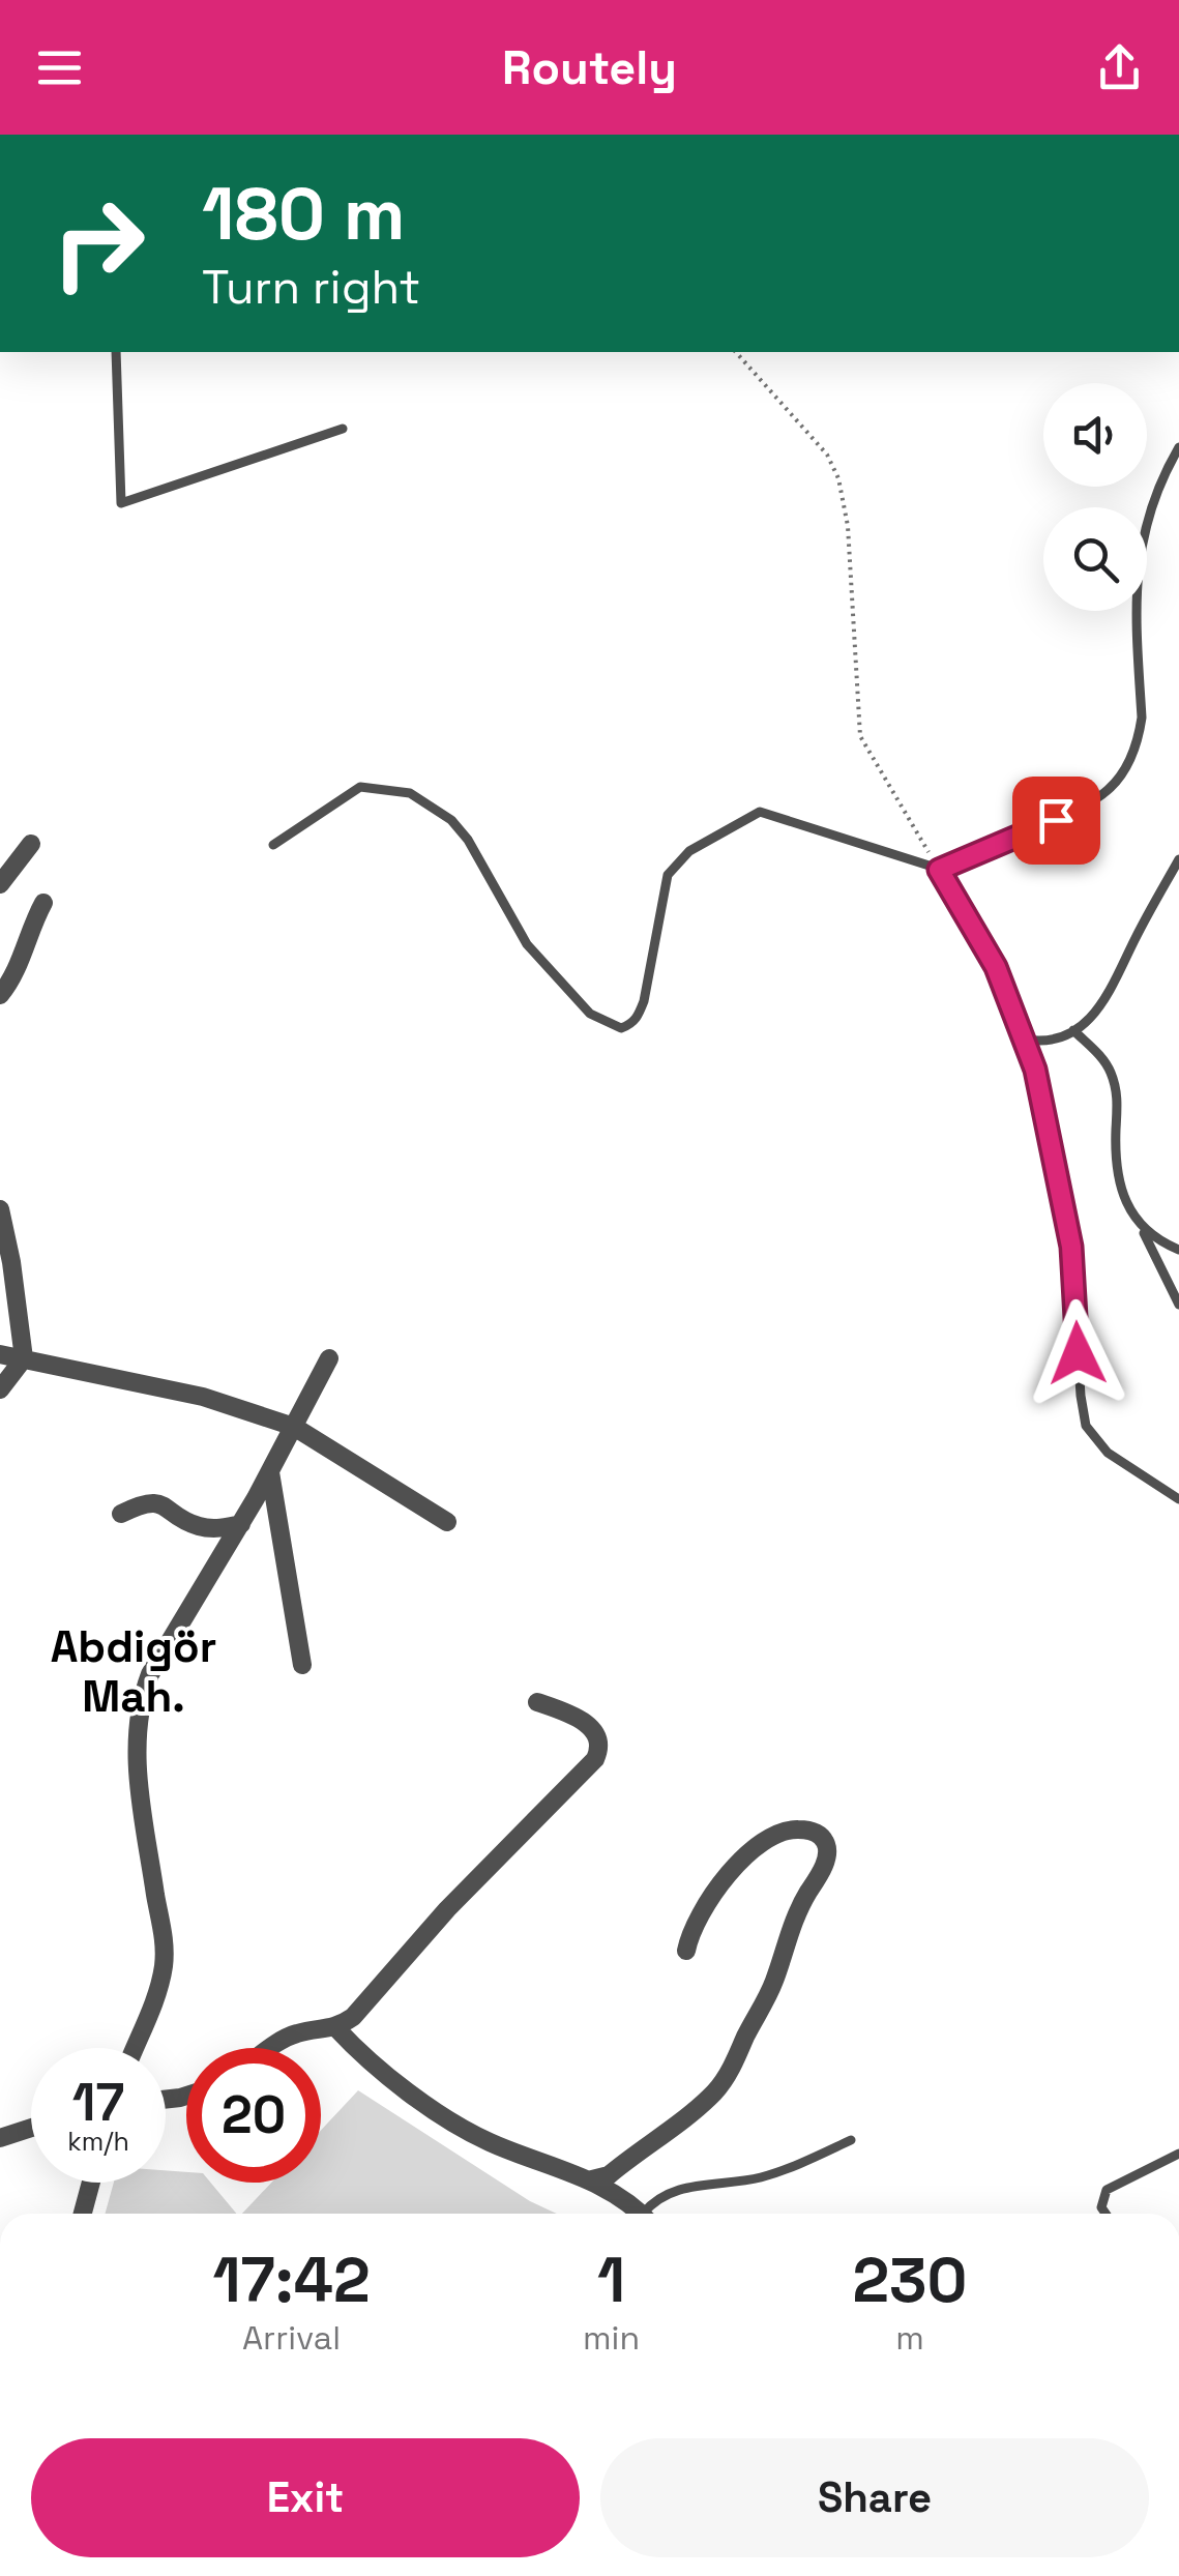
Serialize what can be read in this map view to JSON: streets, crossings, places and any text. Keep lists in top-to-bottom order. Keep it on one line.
{"districts":["Abdigör Mah."],"page":{"header":"Routely","turn":["180 m","Turn right"],"speed":"17 km/h","limit":"20","eta":["17:42","Arrival","1","min","230","m"],"buttons":["Exit","Share"]}}
